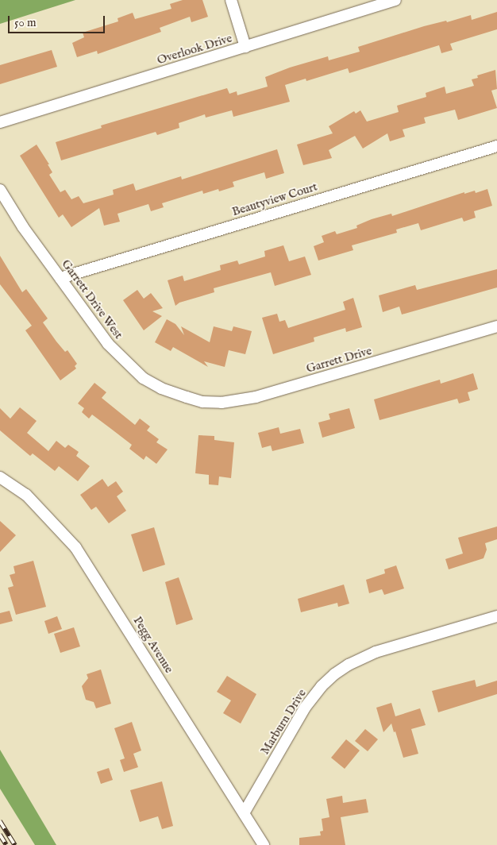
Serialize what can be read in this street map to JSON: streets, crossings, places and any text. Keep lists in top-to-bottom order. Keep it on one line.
{"streets":{"street":["Overlook Drive","Beautyview Court","Garrett Drive West","Garrett Drive","Pegg Avenue","Marburn Drive"]},"crossings":[["Beautyview Court","Garrett Drive West"],["Garrett Drive West","Garrett Drive"],["Pegg Avenue","Marburn Drive"]],"scale_bar":"50 m"}
